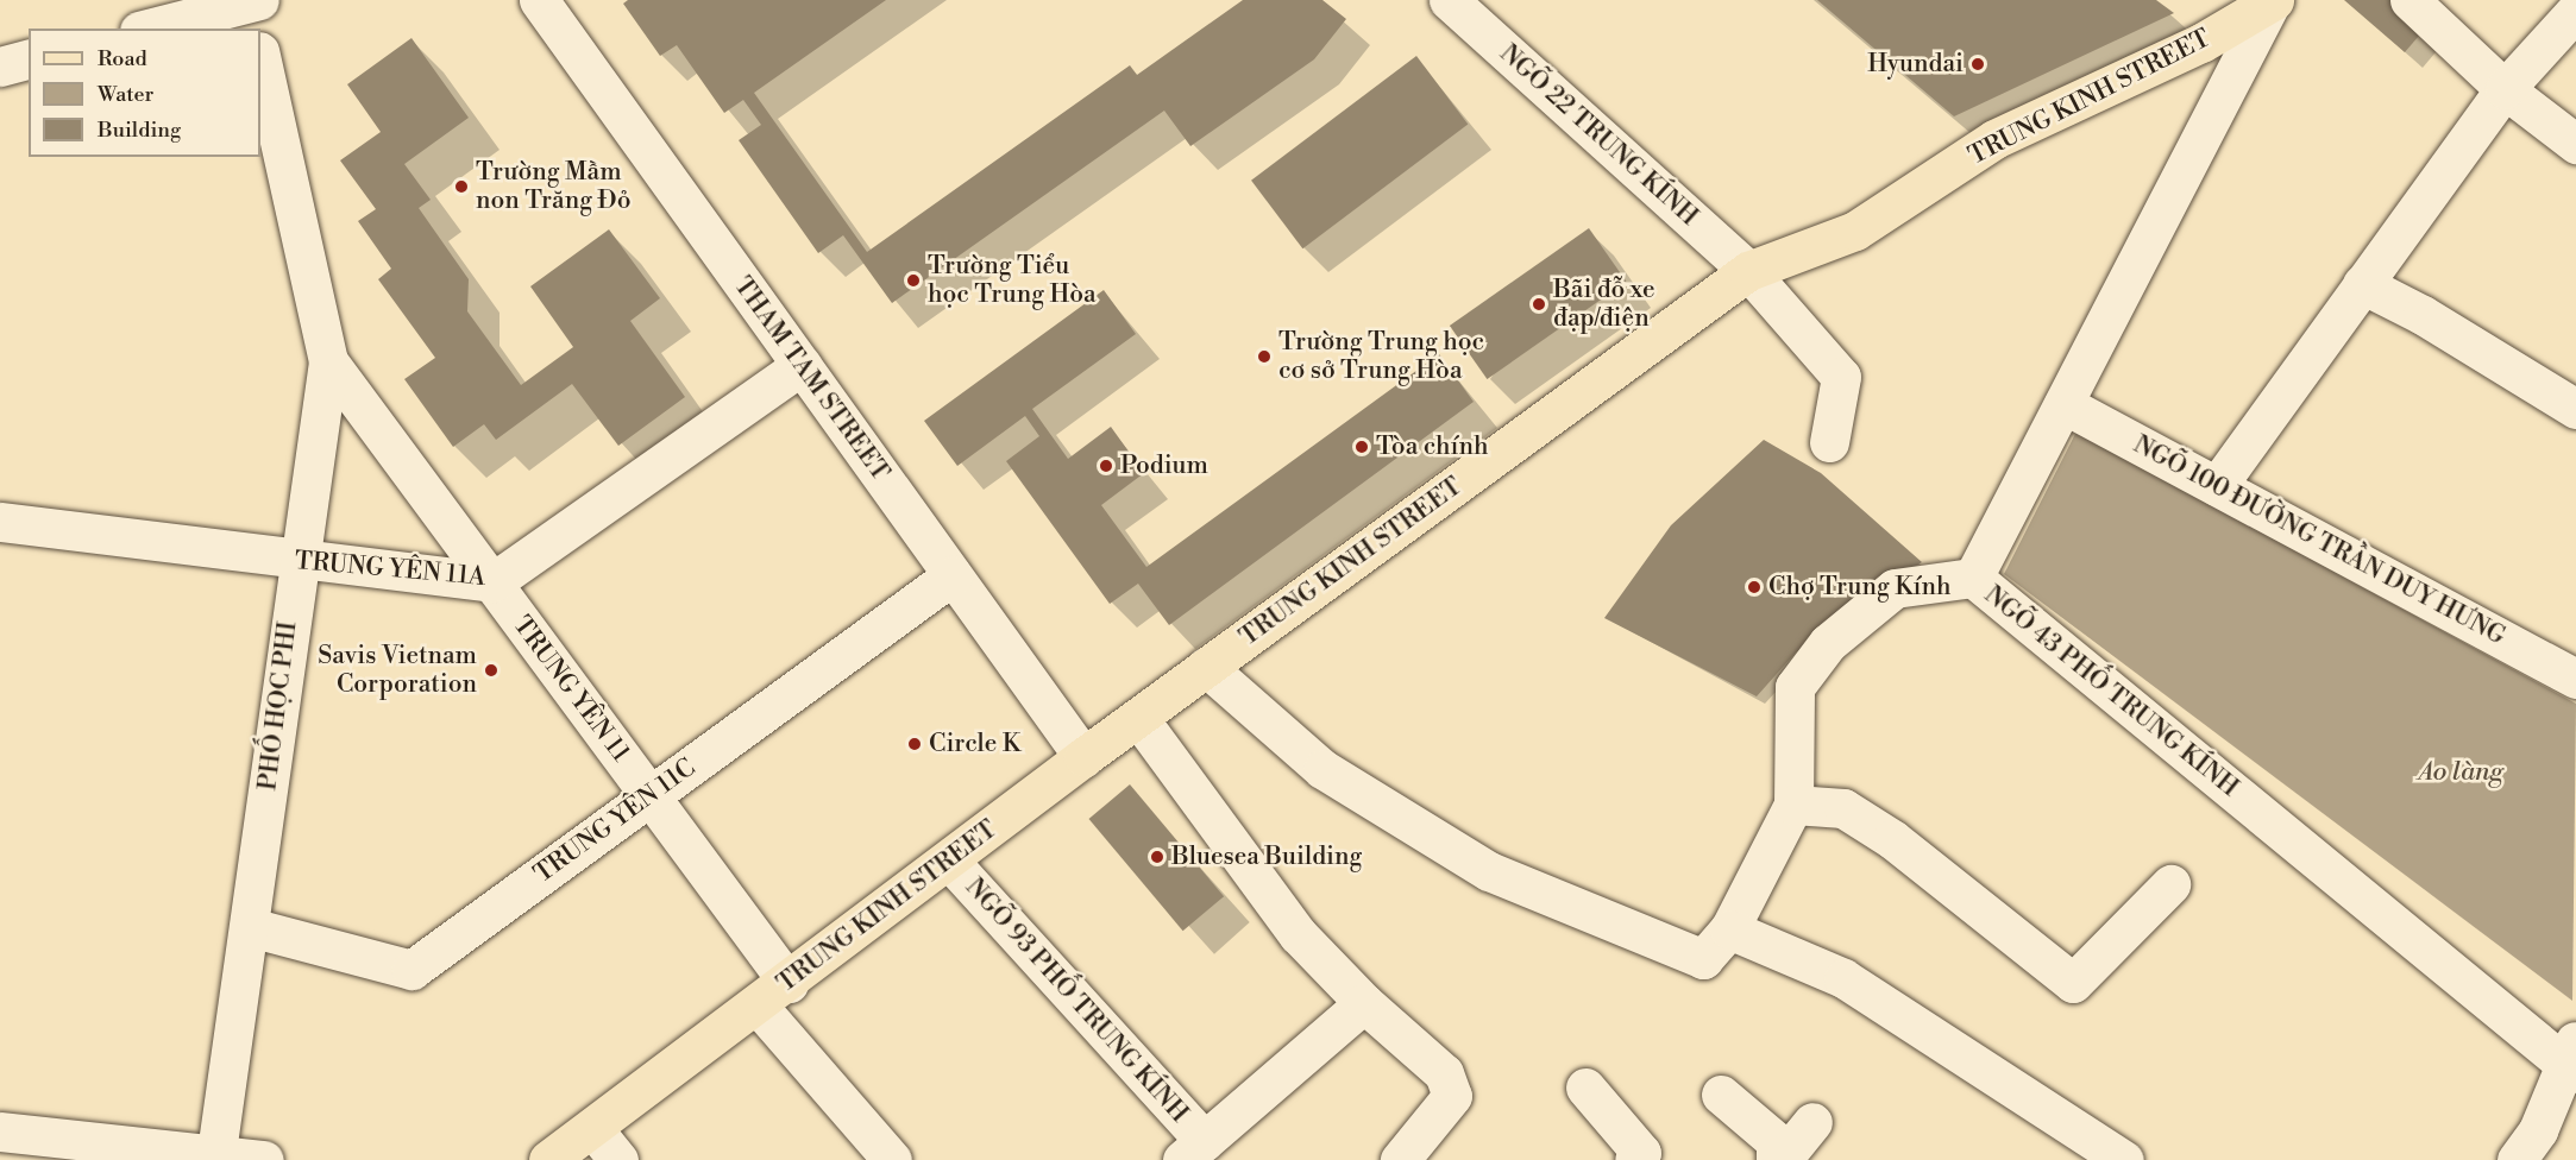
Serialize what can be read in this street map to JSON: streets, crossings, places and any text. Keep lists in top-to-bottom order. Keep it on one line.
{"streets":{"main road":["TRUNG KINH STREET"],"street":["NGÕ 22 TRUNG KÍNH","THAM TAM STREET","NGÕ 100 ĐƯỜNG TRẦN DUY HƯNG","TRUNG YÊN 11A","TRUNG YÊN 11","NGÕ 43 PHỐ TRUNG KÍNH","PHỐ HỌC PHI","TRUNG YÊN 11C","NGÕ 93 PHỐ TRUNG KÍNH"]},"crossings":[["TRUNG KINH STREET","NGÕ 22 TRUNG KÍNH"],["TRUNG KINH STREET","THAM TAM STREET"],["TRUNG KINH STREET","TRUNG YÊN 11"],["TRUNG KINH STREET","NGÕ 43 PHỐ TRUNG KÍNH"],["TRUNG KINH STREET","NGÕ 93 PHỐ TRUNG KÍNH"],["THAM TAM STREET","TRUNG YÊN 11A"],["THAM TAM STREET","TRUNG YÊN 11C"],["NGÕ 100 ĐƯỜNG TRẦN DUY HƯNG","NGÕ 43 PHỐ TRUNG KÍNH"],["TRUNG YÊN 11A","TRUNG YÊN 11"],["TRUNG YÊN 11A","PHỐ HỌC PHI"],["TRUNG YÊN 11","PHỐ HỌC PHI"],["TRUNG YÊN 11","TRUNG YÊN 11C"],["PHỐ HỌC PHI","TRUNG YÊN 11C"]],"water":["Ao làng"],"places":["Hyundai","Trường Mầm non Trăng Đỏ","Trường Tiểu học Trung Hòa","Bãi đỗ xe đạp/điện","Trường Trung học cơ sở Trung Hòa","Tòa chính","Podium","Chợ Trung Kính","Savis Vietnam Corporation","Circle K","Bluesea Building"],"legend":["Road","Water","Building"]}
